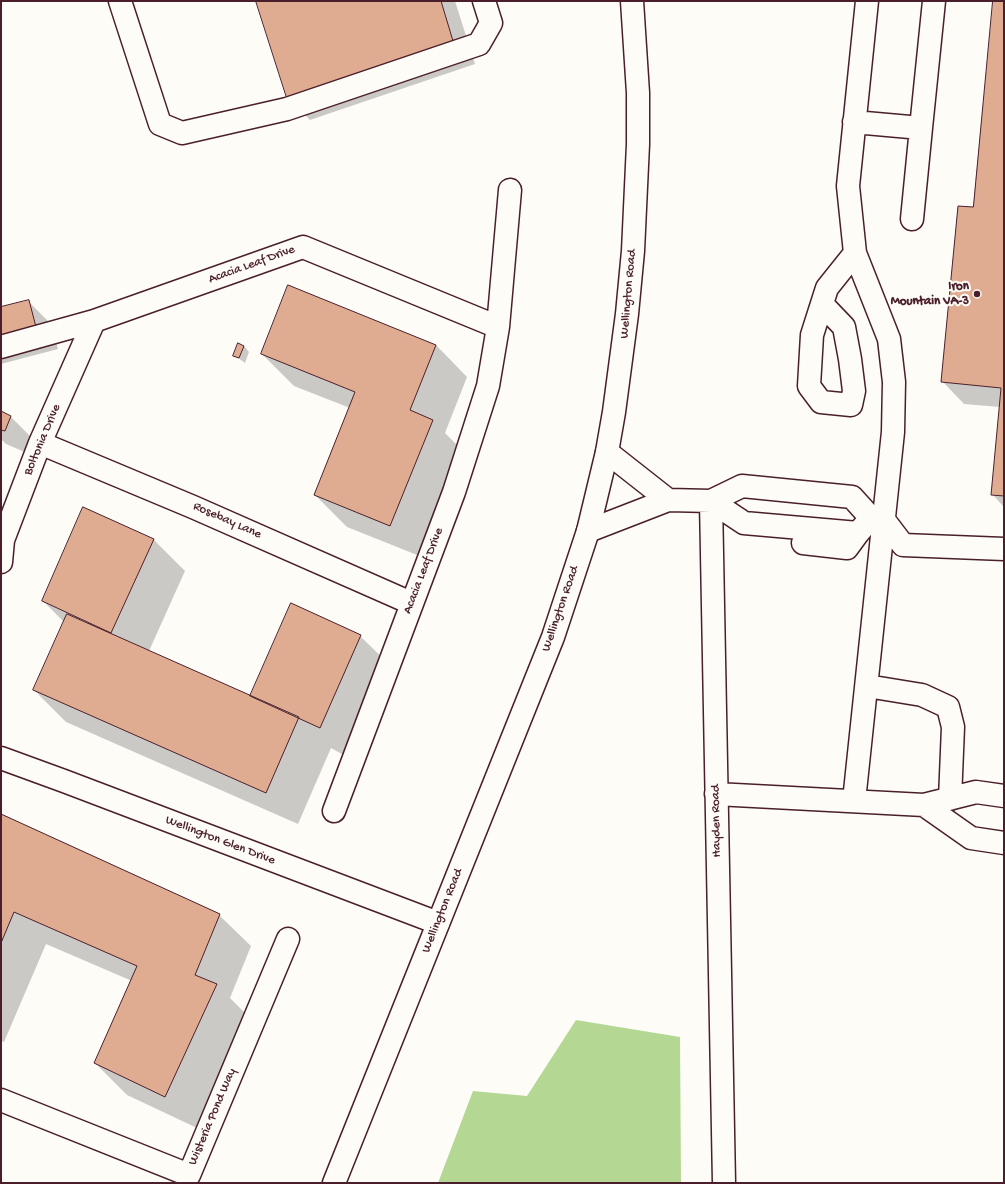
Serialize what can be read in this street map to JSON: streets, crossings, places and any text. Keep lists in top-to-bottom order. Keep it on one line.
{"streets":{"street":["Acacia Leaf Drive","Wellington Road","Boltonia Drive","Rosebay Lane","Hayden Road","Wellington Glen Drive","Wisteria Pond Way"]},"crossings":[["Acacia Leaf Drive","Boltonia Drive"],["Acacia Leaf Drive","Rosebay Lane"],["Wellington Road","Wellington Glen Drive"],["Boltonia Drive","Rosebay Lane"]],"places":["Iron Mountain VA-3"]}
